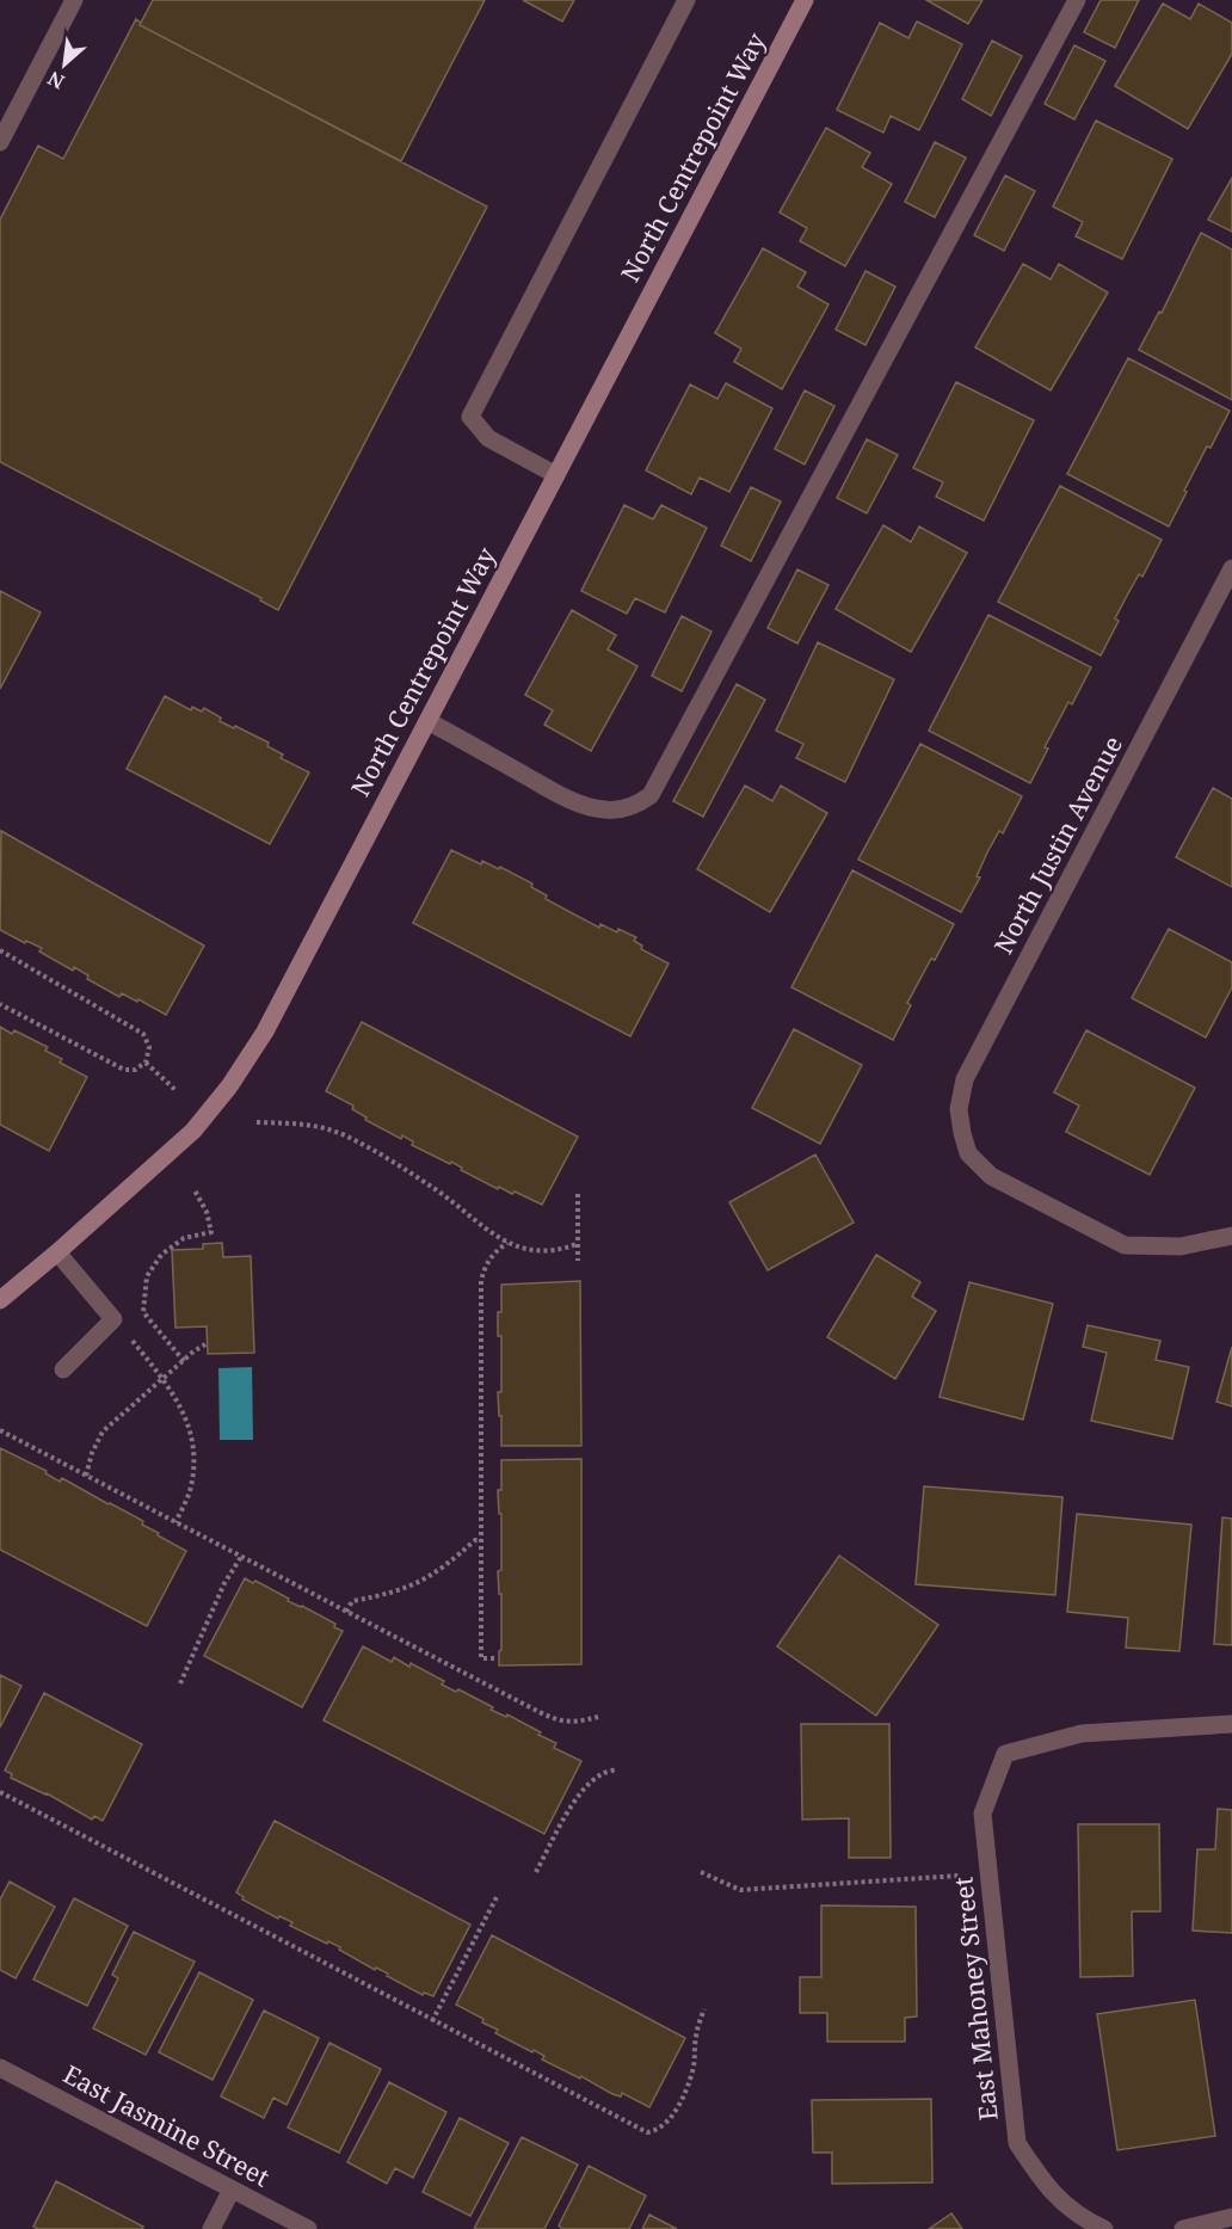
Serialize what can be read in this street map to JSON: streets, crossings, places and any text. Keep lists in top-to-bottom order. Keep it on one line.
{"streets":{"street":["North Centrepoint Way","North Justin Avenue","East Mahoney Street","East Jasmine Street"]},"north":"bottom left"}
